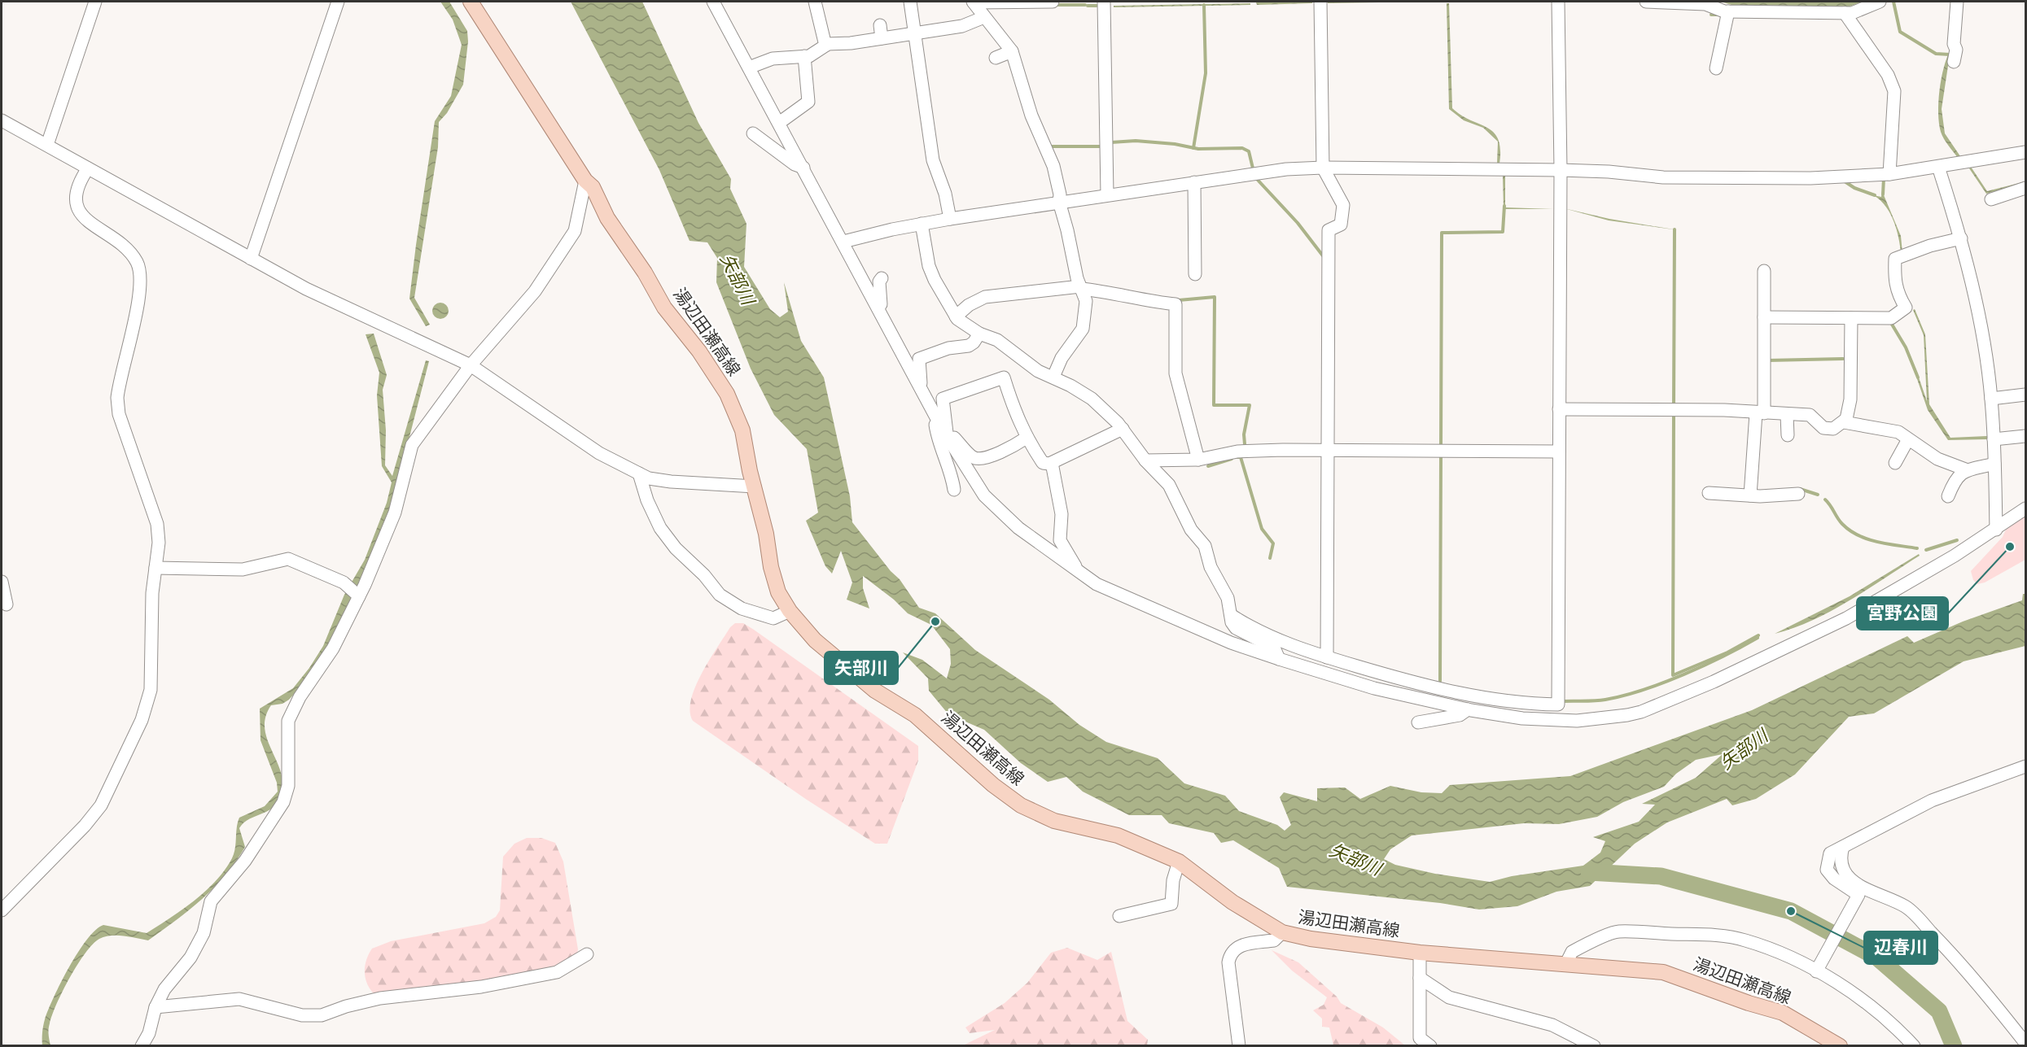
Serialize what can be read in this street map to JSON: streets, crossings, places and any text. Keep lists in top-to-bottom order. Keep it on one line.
{"streets":{"main road":["湯辺田瀬高線"]},"water":["矢部川"],"places":["宮野公園","矢部川","辺春川"]}
